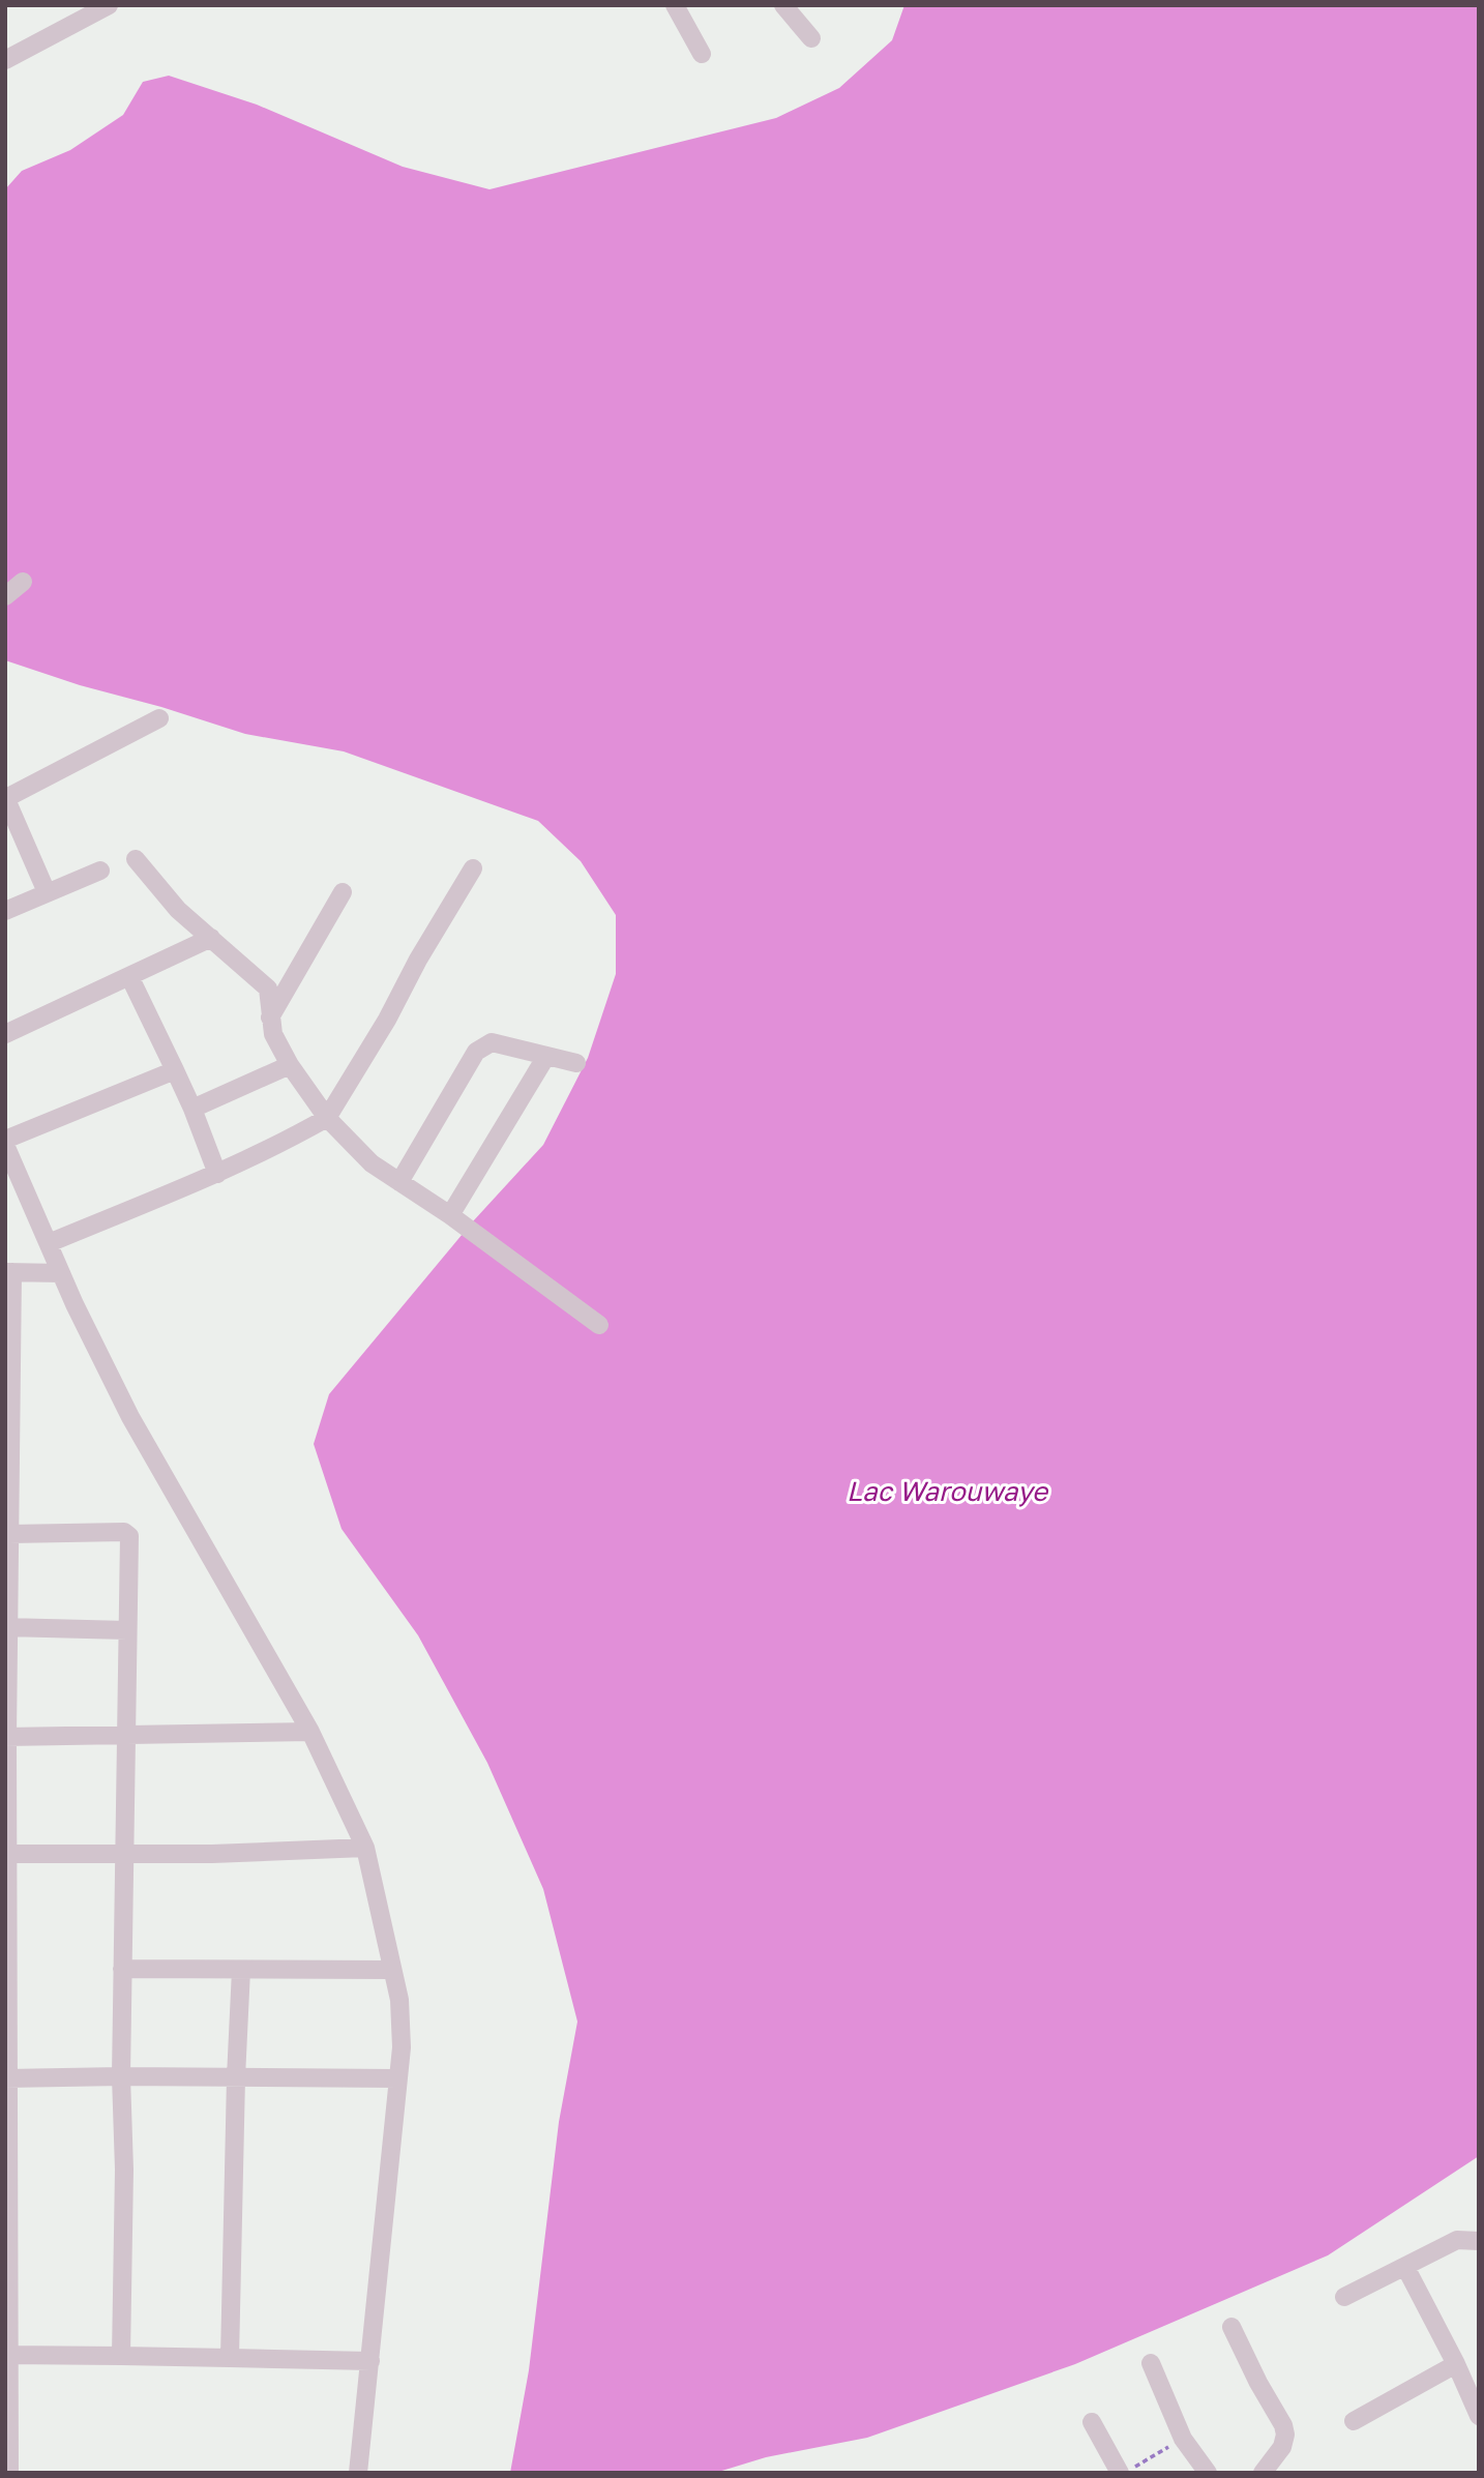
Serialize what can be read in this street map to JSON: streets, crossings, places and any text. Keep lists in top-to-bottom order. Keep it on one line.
{"water":["Lac Warouwaye"]}
